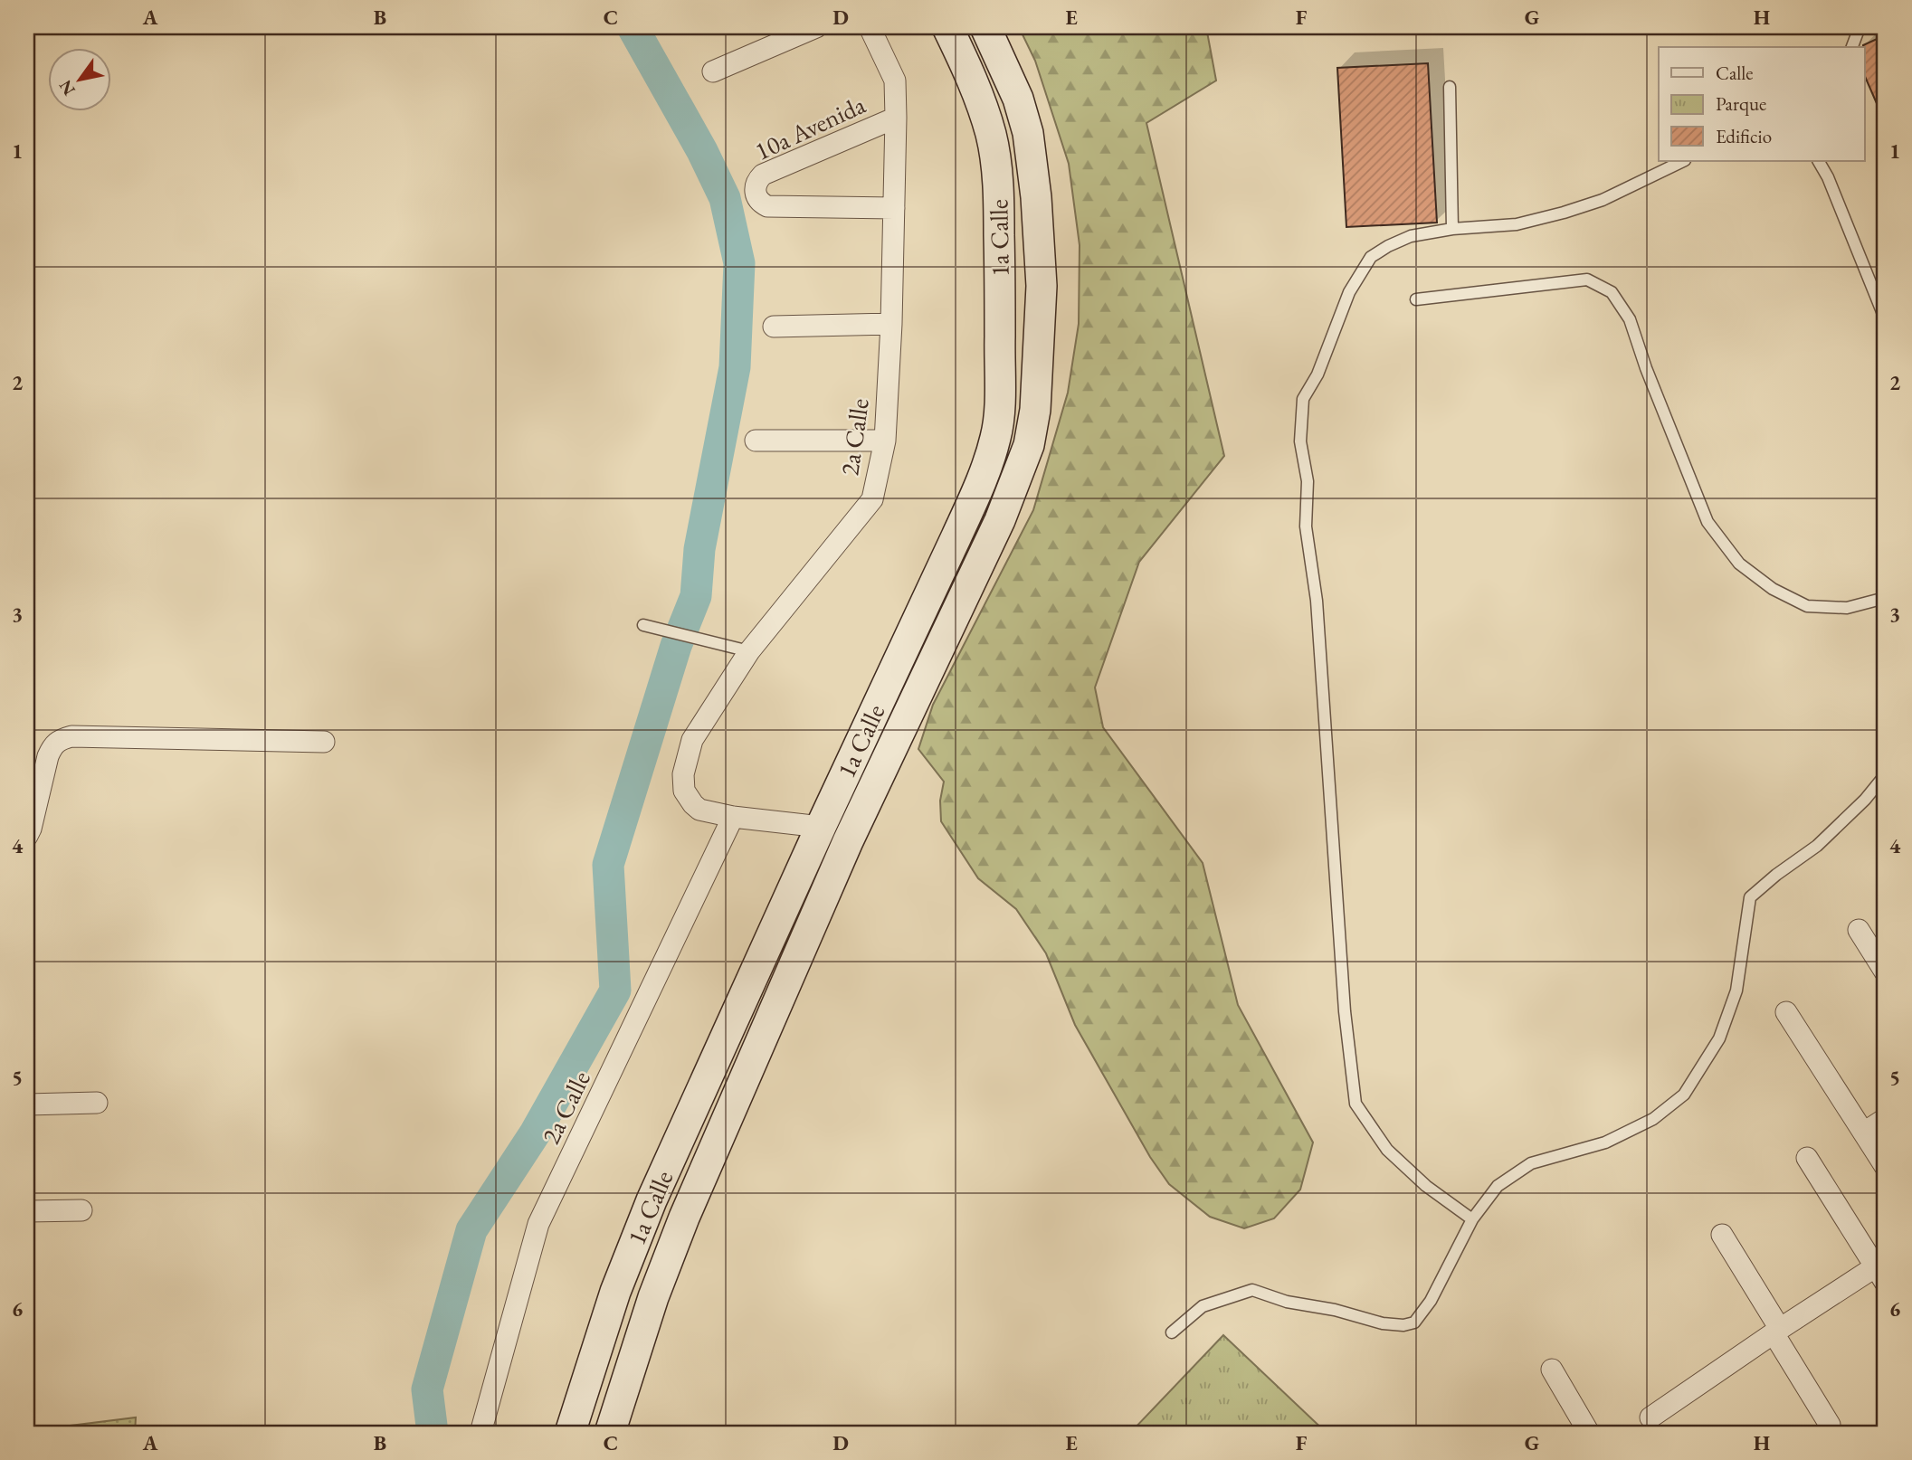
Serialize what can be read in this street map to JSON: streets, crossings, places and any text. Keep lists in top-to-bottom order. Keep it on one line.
{"streets":{"main road":["1a Calle"],"street":["10a Avenida","2a Calle"]},"crossings":[["10a Avenida","2a Calle"]],"legend":["Calle","Parque","Edificio"],"north":"bottom left","grid":{"columns":["A","B","C","D","E","F","G","H"],"rows":["1","2","3","4","5","6"]}}
